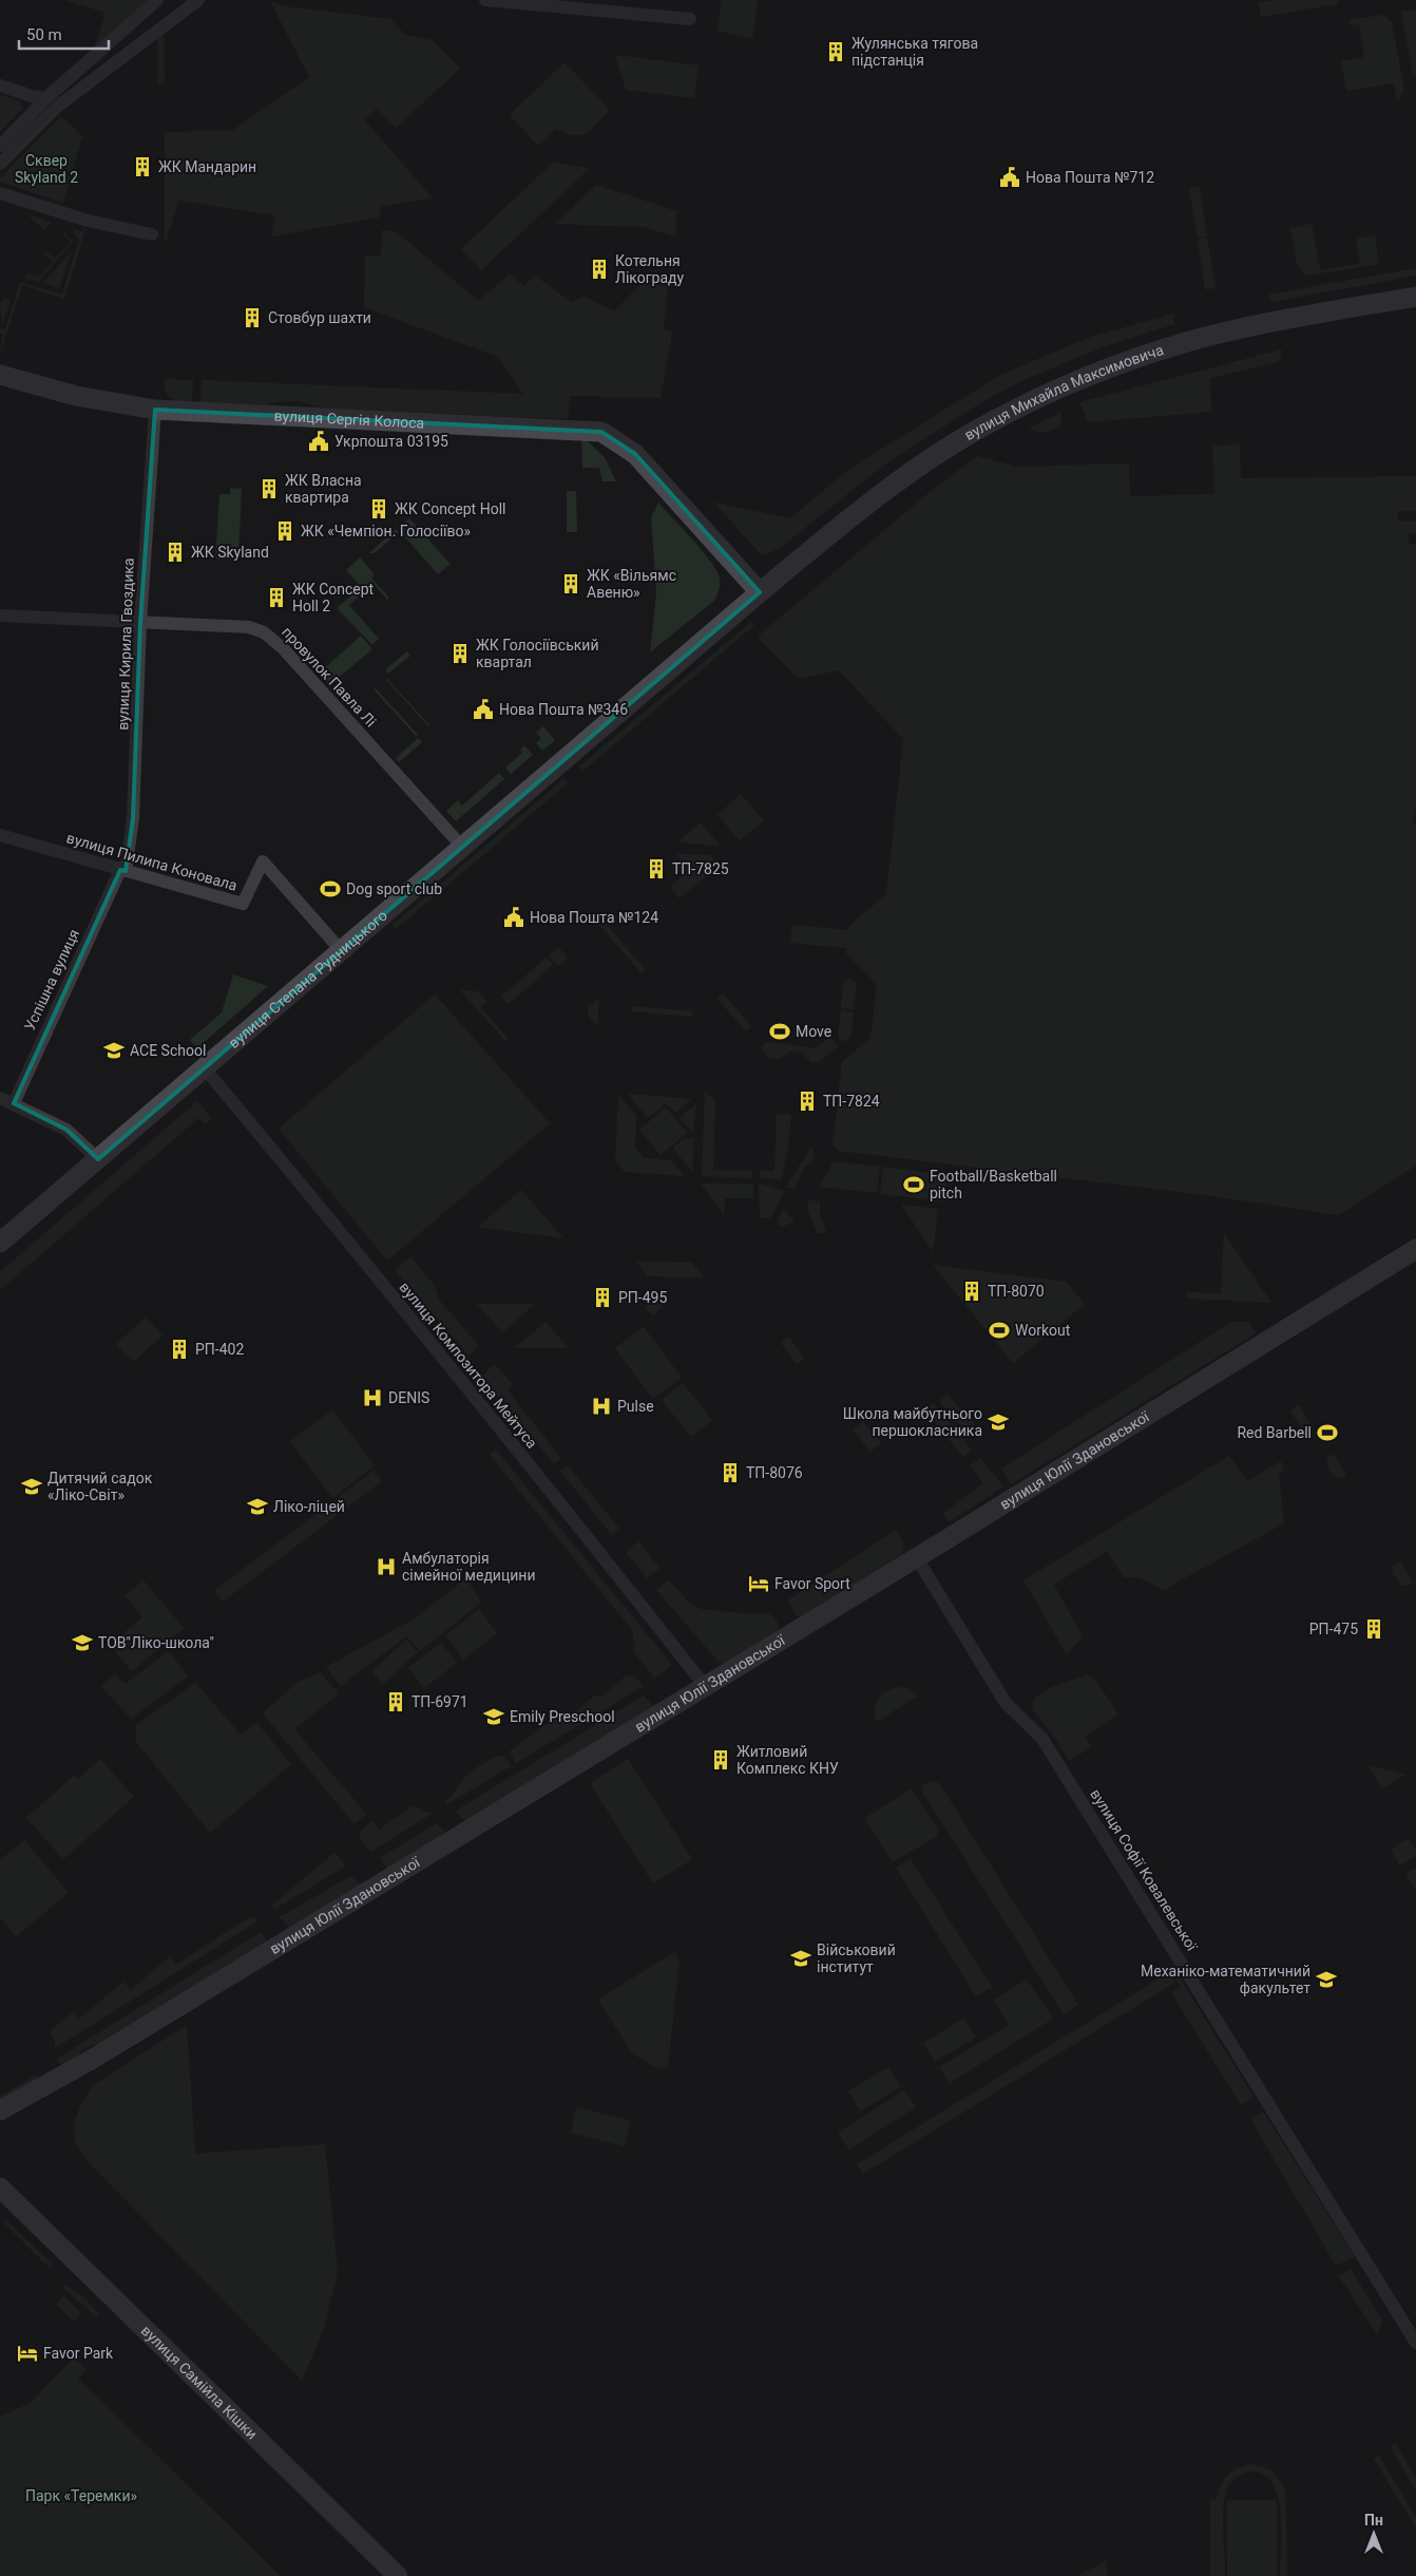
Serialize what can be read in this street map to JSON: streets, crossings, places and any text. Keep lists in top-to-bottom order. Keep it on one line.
{"streets":{"street":["вулиця Михайла Максимовича","вулиця Сергія Колоса","вулиця Кирила Гвоздика","провулок Павла Лі","вулиця Пилипа Коновала","вулиця Степана Рудницького","Успішна вулиця","вулиця Композитора Мейтуса","вулиця Юлії Здановської","вулиця Софії Ковалевської","вулиця Самійла Кішки"]},"crossings":[["вулиця Михайла Максимовича","вулиця Сергія Колоса"],["вулиця Михайла Максимовича","вулиця Степана Рудницького"],["вулиця Сергія Колоса","вулиця Кирила Гвоздика"],["вулиця Сергія Колоса","вулиця Степана Рудницького"],["вулиця Кирила Гвоздика","провулок Павла Лі"],["вулиця Кирила Гвоздика","вулиця Пилипа Коновала"],["вулиця Кирила Гвоздика","Успішна вулиця"],["провулок Павла Лі","вулиця Степана Рудницького"],["вулиця Пилипа Коновала","вулиця Степана Рудницького"],["вулиця Пилипа Коновала","Успішна вулиця"],["вулиця Степана Рудницького","вулиця Композитора Мейтуса"],["вулиця Композитора Мейтуса","вулиця Юлії Здановської"],["вулиця Юлії Здановської","вулиця Софії Ковалевської"]],"parks":["Сквер Skyland 2","Парк «Теремки»"],"places":{"building":["Жулянська тягова підстанція","ЖК Мандарин","Котельня Лікограду","Cтовбур шахти","ЖК Власна квартира","ЖК Concept Holl","ЖК «Чемпіон. Голосіїво»","ЖК Skyland","ЖК «Вільямс Авеню»","ЖК Concept Holl 2","ЖК Голосіївський квартал","ТП-7825","ТП-7824","ТП-8070","РП-495","РП-402","ТП-8076","РП-475","ТП-6971","Житловий Комплекс КНУ"],"public building":["Нова Пошта №712","Укрпошта 03195","Нова Пошта №346","Нова Пошта №124"],"sports":["Dog sport club","Move","Football/Basketball pitch","Workout","Red Barbell"],"school or university":["ACE School","Школа майбутнього першокласника","Дитячий садок «Ліко-Світ»","Ліко-ліцей","ТОВ\"Ліко-школа\"","Emily Preschool","Військовий інститут","Механіко-математичний факультет"],"hospital":["DENIS","Pulse","Амбулаторія сімейної медицини"],"hotel":["Favor Sport","Favor Park"]},"scale_bar":"50 m","north":"top"}
